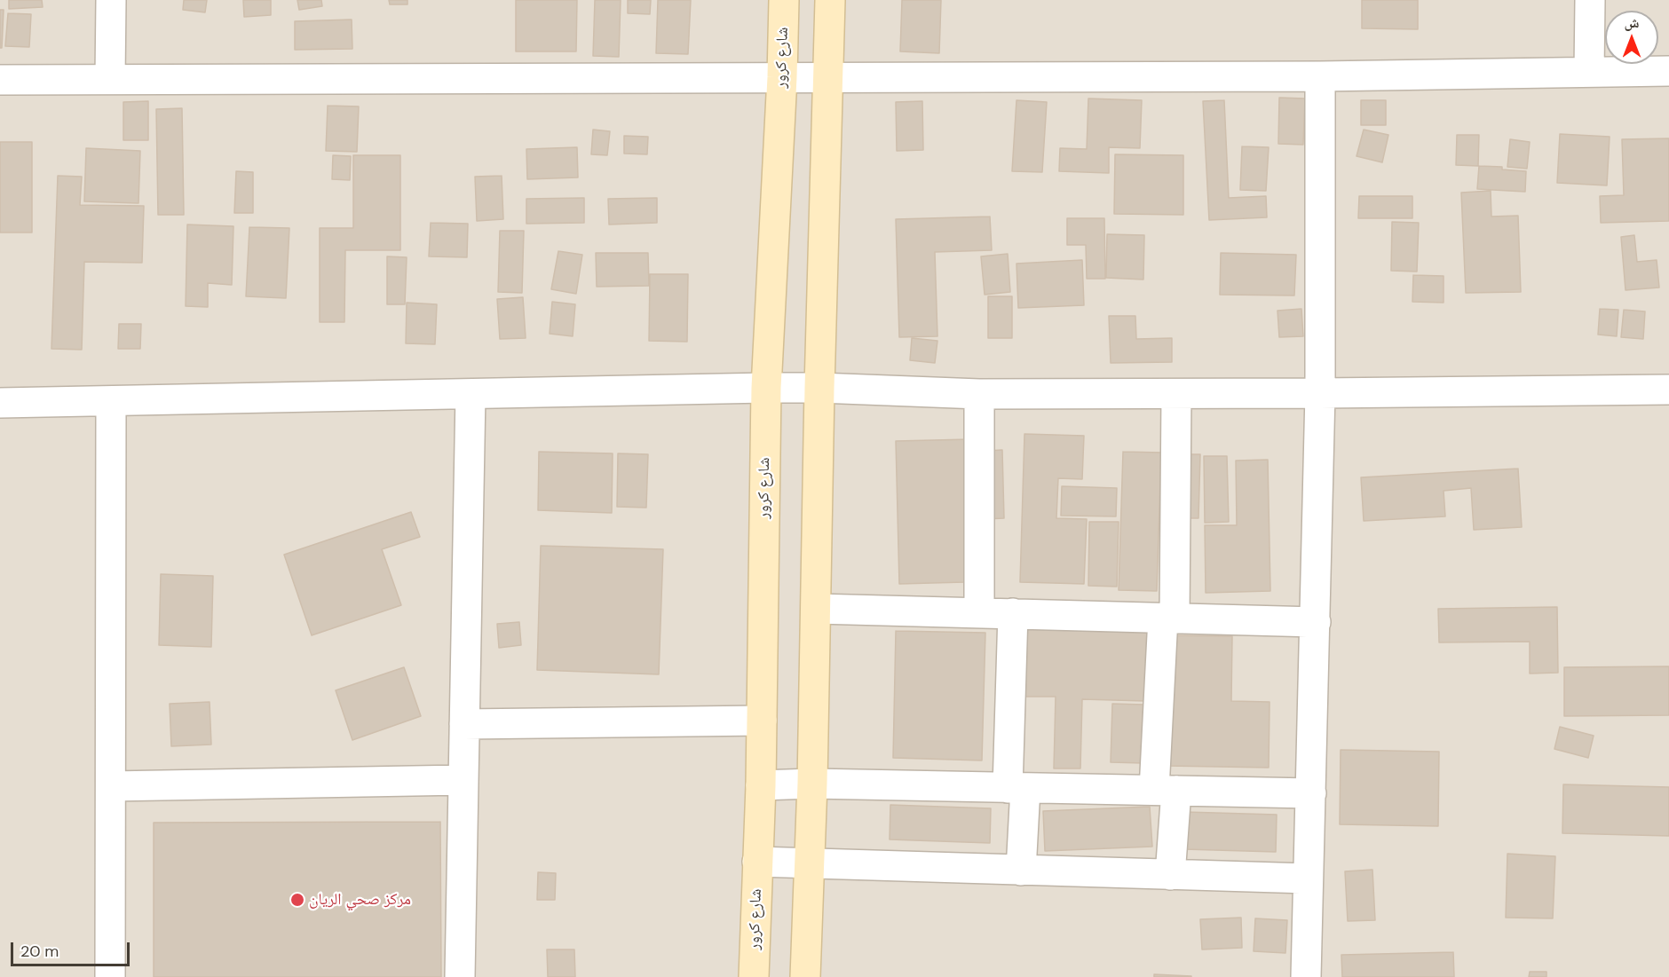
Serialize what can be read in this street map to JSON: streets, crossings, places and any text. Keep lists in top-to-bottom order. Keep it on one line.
{"streets":{"main road":["شارع كرور"]},"places":["مركز صحي الريان"],"scale_bar":"20 m","north":"top"}
